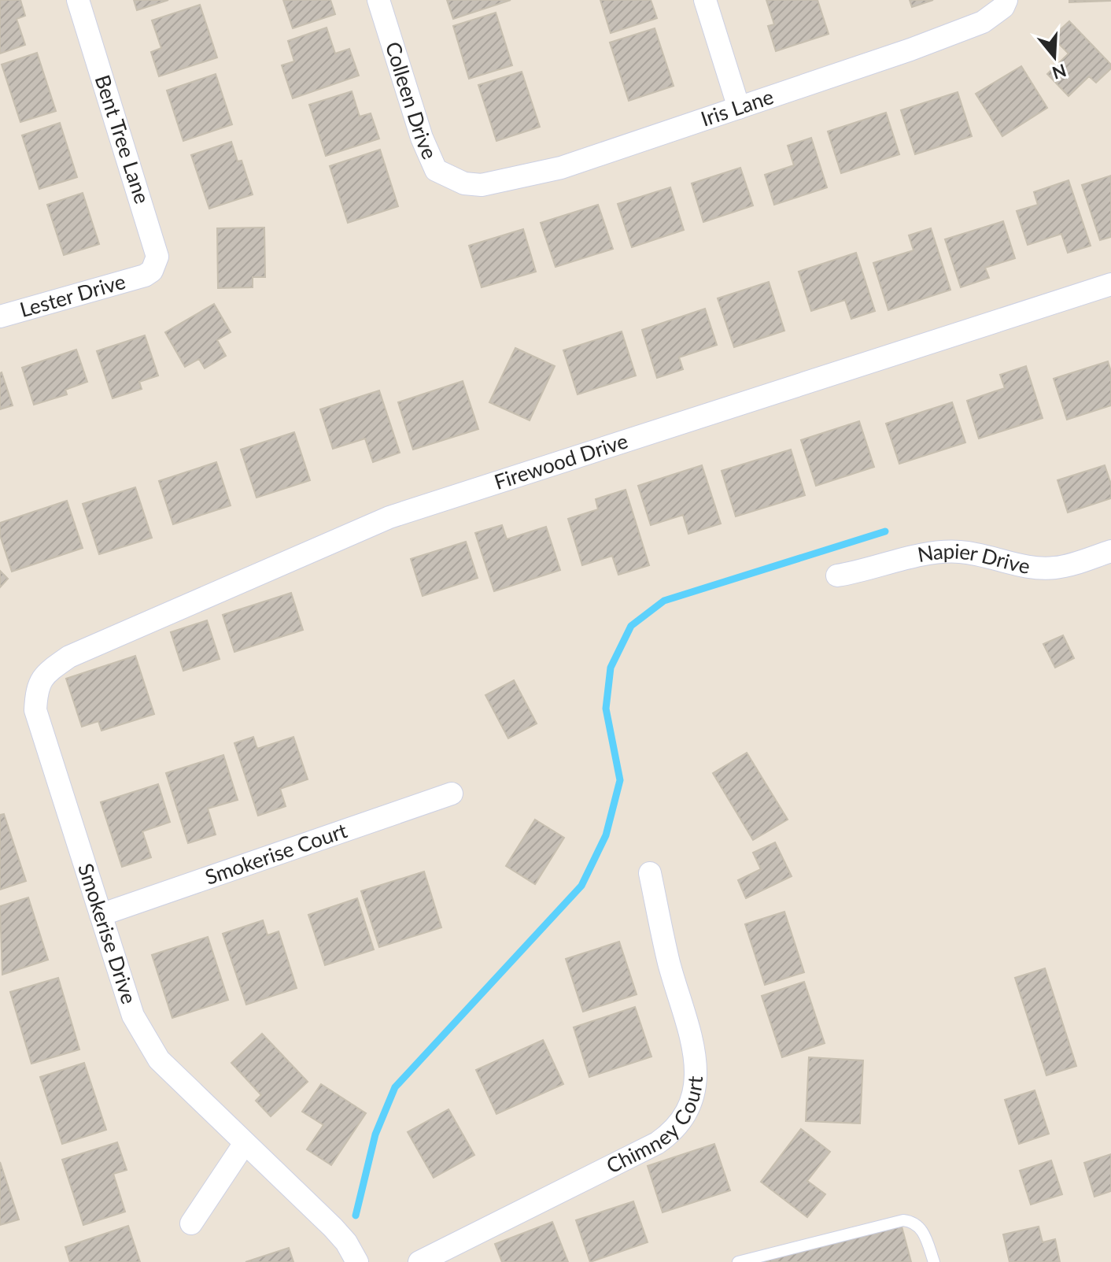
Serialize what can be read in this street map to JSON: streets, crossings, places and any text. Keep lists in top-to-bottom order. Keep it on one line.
{"streets":{"street":["Colleen Drive","Iris Lane","Bent Tree Lane","Lester Drive","Firewood Drive","Napier Drive","Smokerise Court","Smokerise Drive","Chimney Court"]},"crossings":[["Colleen Drive","Iris Lane"],["Bent Tree Lane","Lester Drive"],["Firewood Drive","Smokerise Drive"],["Smokerise Court","Smokerise Drive"]],"north":"bottom"}
